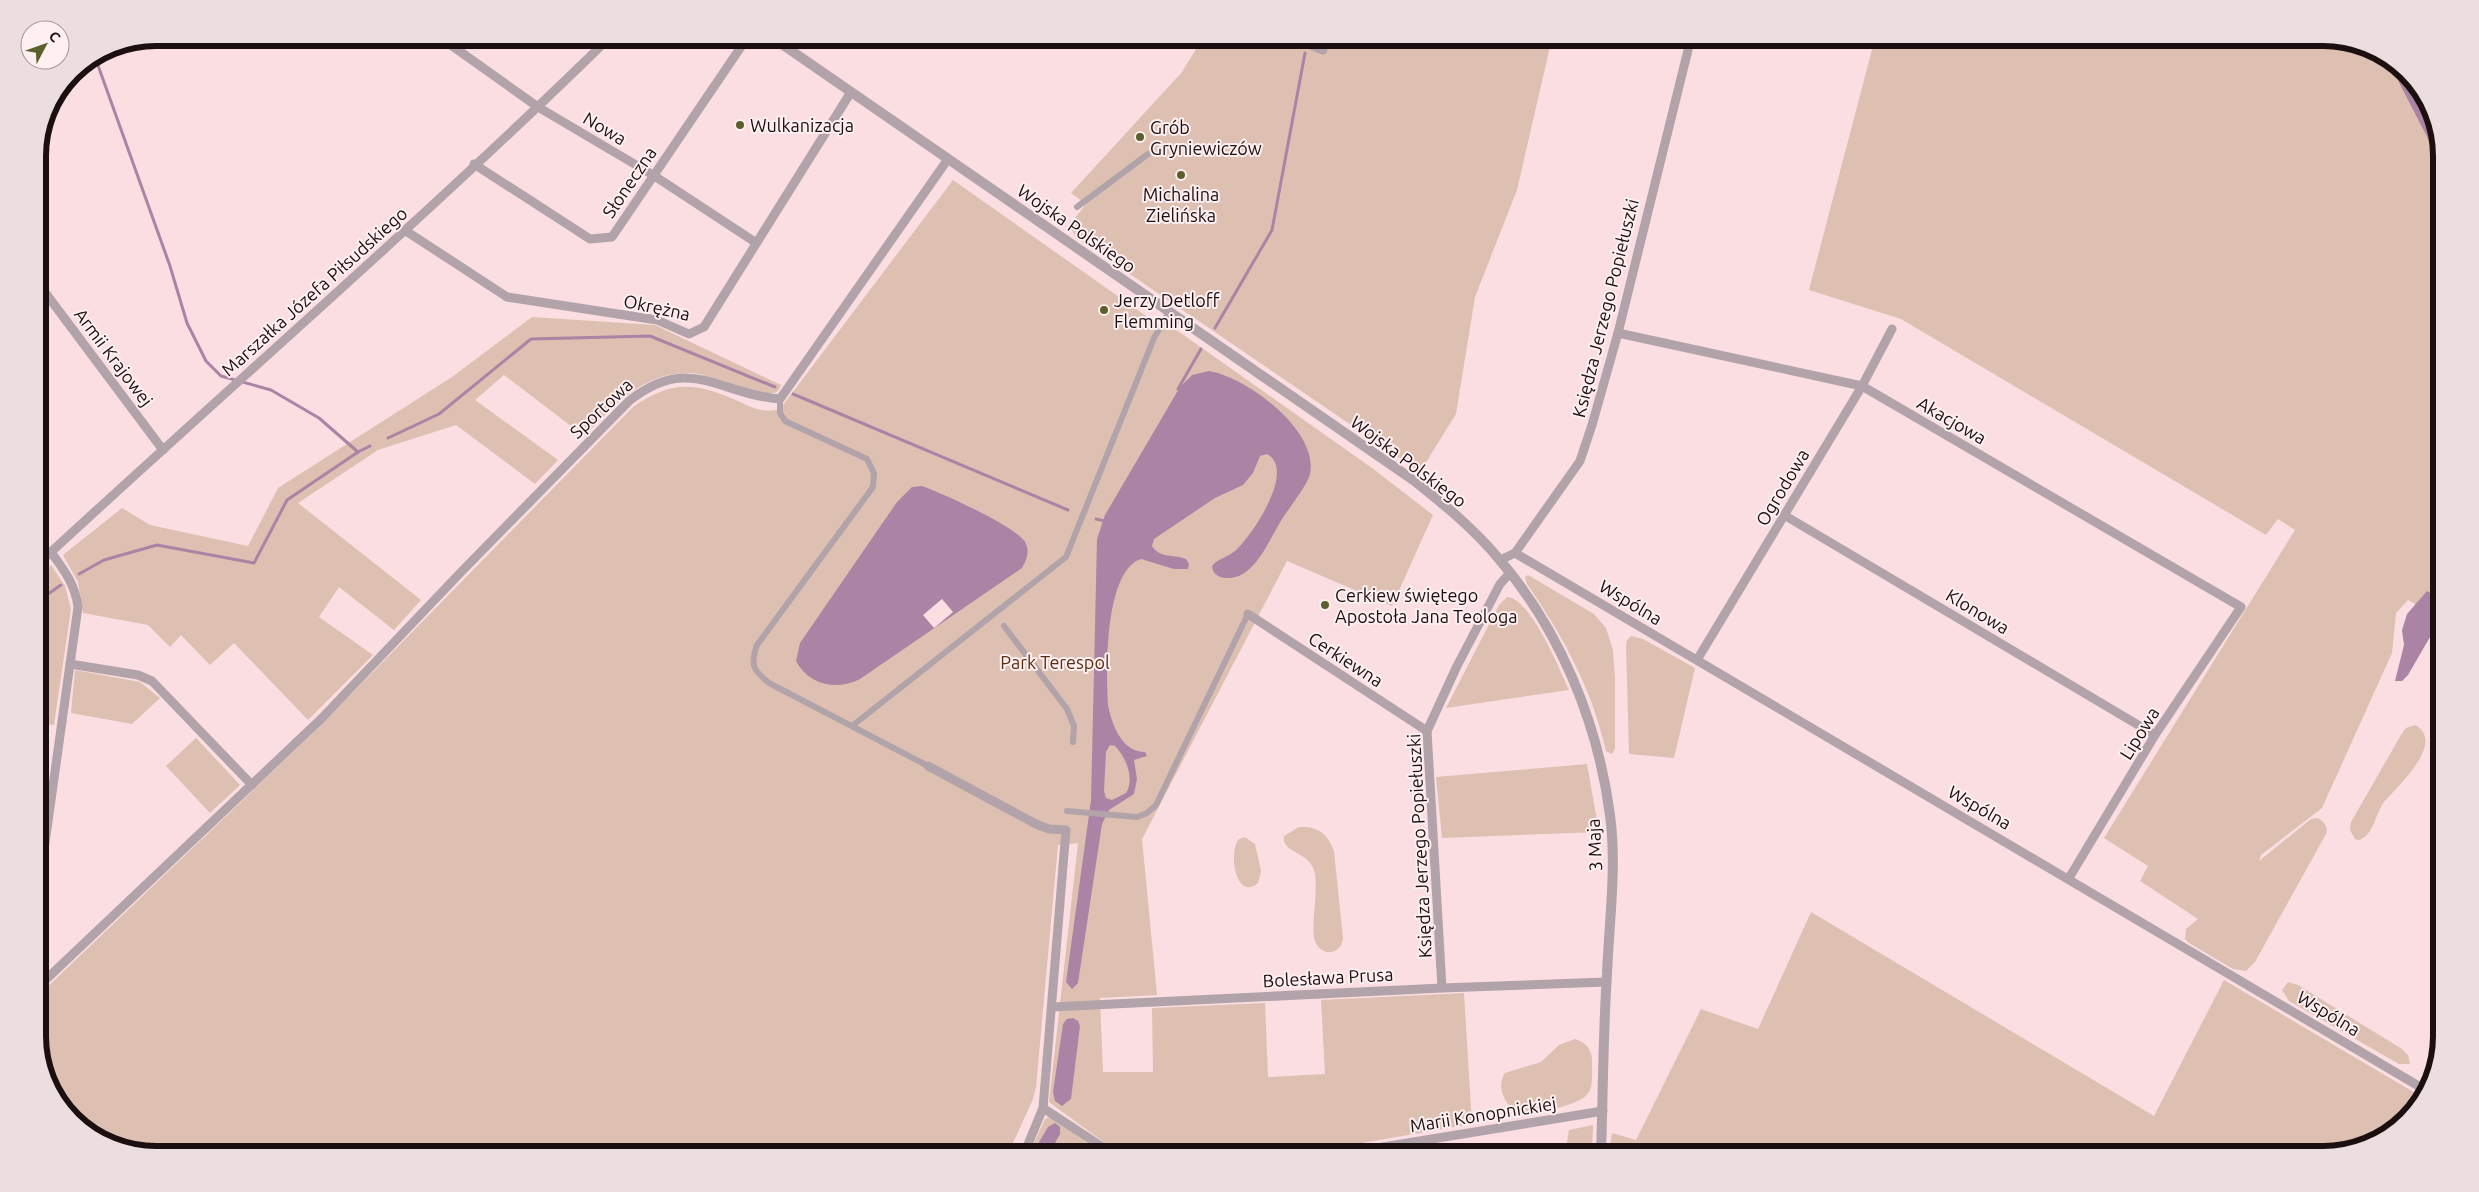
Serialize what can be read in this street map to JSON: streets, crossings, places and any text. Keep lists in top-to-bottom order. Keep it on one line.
{"streets":{"street":["Nowa","Słoneczna","Wojska Polskiego","Marszałka Józefa Piłsudskiego","Okrężna","Księdza Jerzego Popiełuszki","Armii Krajowej","Sportowa","Akacjowa","Ogrodowa","Wspólna","Klonowa","Cerkiewna","Lipowa","3 Maja","Bolesława Prusa","Marii Konopnickiej"]},"crossings":[["Nowa","Słoneczna"],["Nowa","Marszałka Józefa Piłsudskiego"],["Nowa","Okrężna"],["Słoneczna","Marszałka Józefa Piłsudskiego"],["Wojska Polskiego","Okrężna"],["Wojska Polskiego","Księdza Jerzego Popiełuszki"],["Wojska Polskiego","3 Maja"],["Marszałka Józefa Piłsudskiego","Okrężna"],["Marszałka Józefa Piłsudskiego","Armii Krajowej"],["Księdza Jerzego Popiełuszki","Akacjowa"],["Księdza Jerzego Popiełuszki","Wspólna"],["Księdza Jerzego Popiełuszki","Cerkiewna"],["Księdza Jerzego Popiełuszki","3 Maja"],["Księdza Jerzego Popiełuszki","Bolesława Prusa"],["Akacjowa","Ogrodowa"],["Akacjowa","Lipowa"],["Ogrodowa","Wspólna"],["Ogrodowa","Klonowa"],["Wspólna","Lipowa"],["Klonowa","Lipowa"],["3 Maja","Bolesława Prusa"],["3 Maja","Marii Konopnickiej"]],"parks":["Park Terespol"],"places":["Wulkanizacja","Grób Gryniewiczów","Michalina Zielińska","Jerzy Detloff Flemming","Cerkiew świętego Apostoła Jana Teologa"],"north":"top right"}
